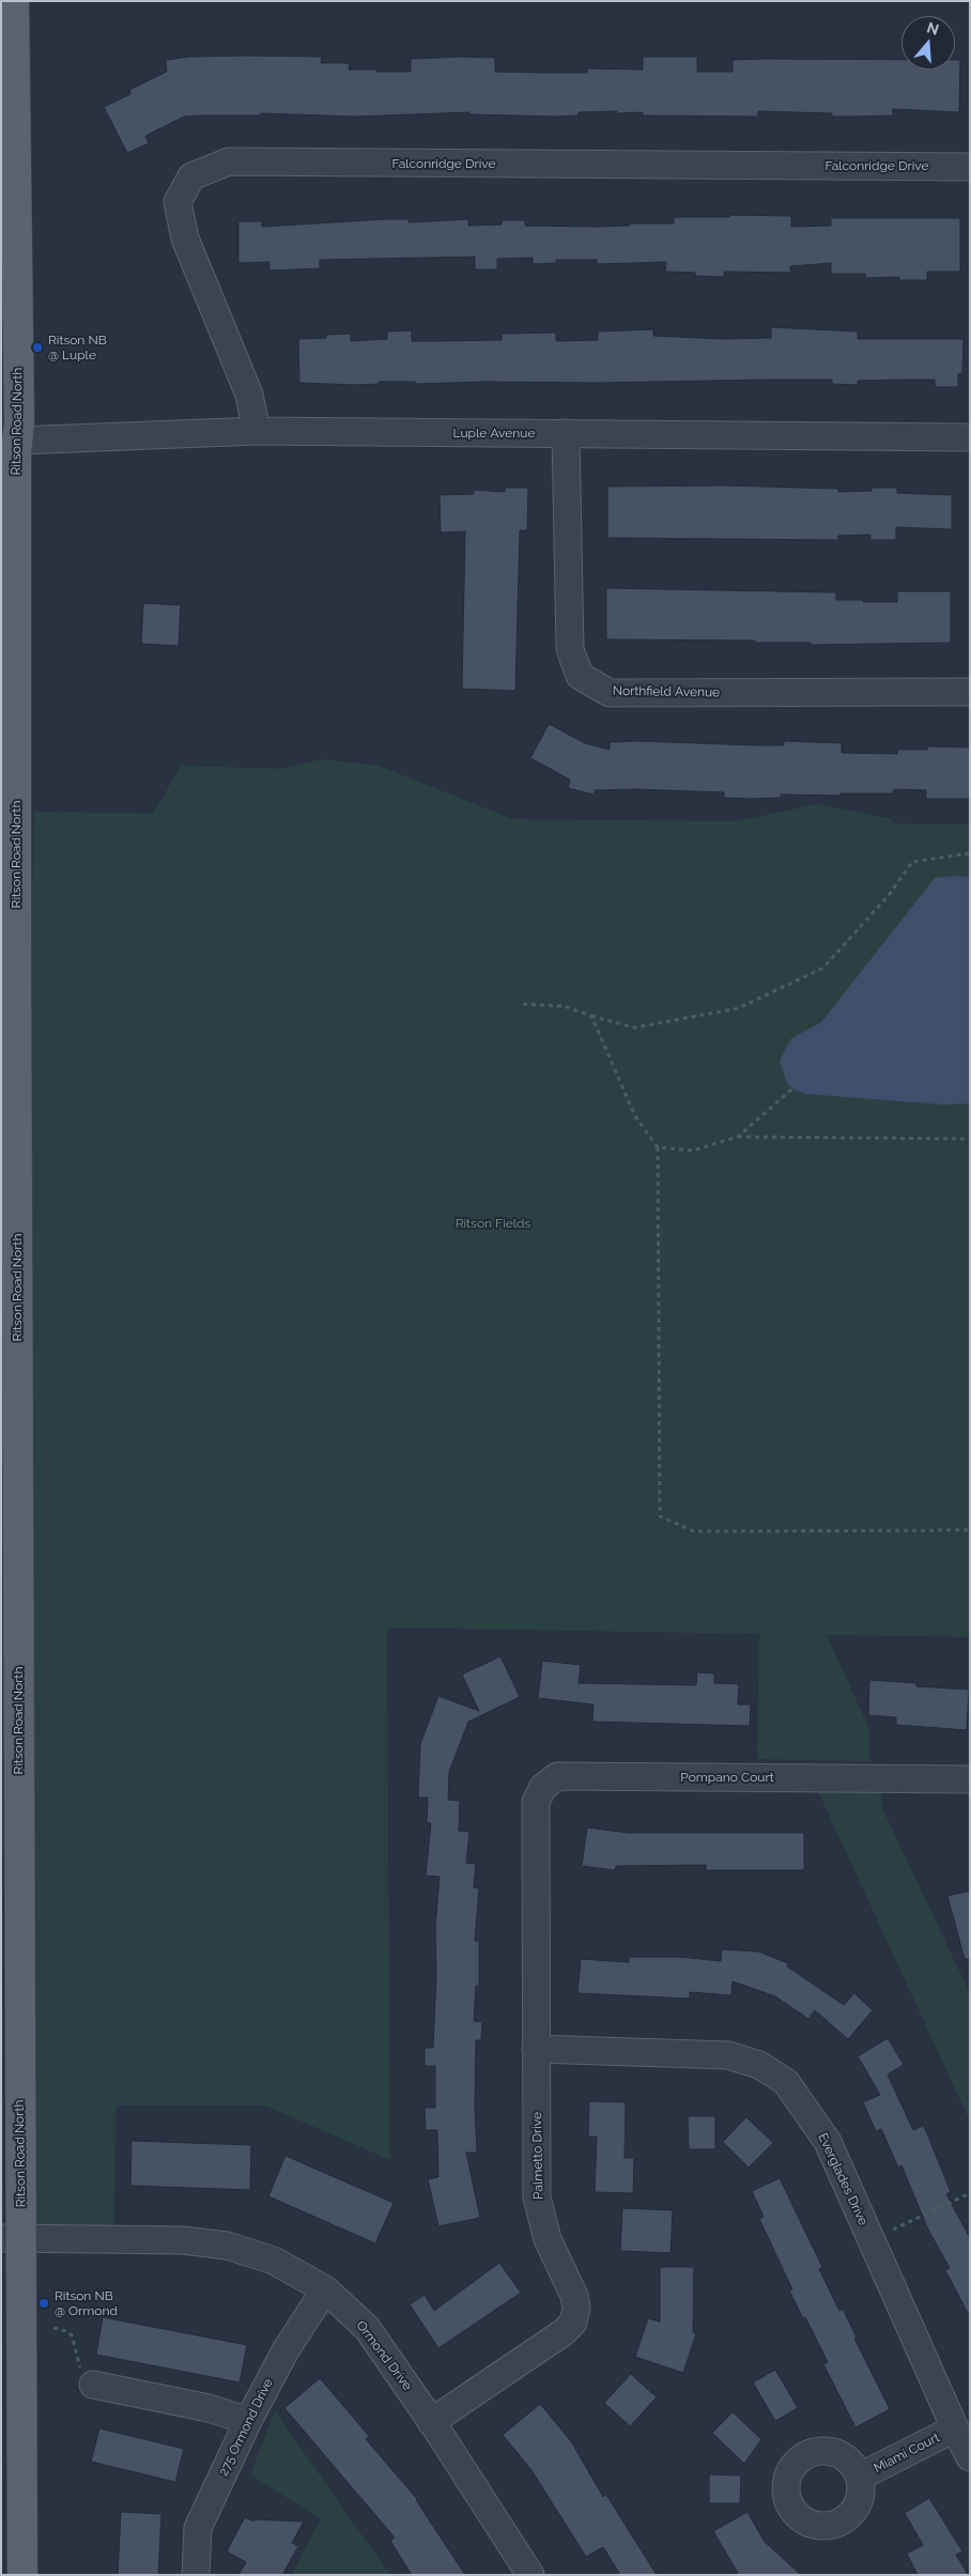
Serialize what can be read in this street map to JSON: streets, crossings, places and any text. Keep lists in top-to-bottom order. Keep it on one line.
{"streets":{"main road":["Ritson Road North"],"street":["Falconridge Drive","Luple Avenue","Northfield Avenue","Pompano Court","Palmetto Drive","Everglades Drive","Ormond Drive","275 Ormond Drive","Miami Court"]},"crossings":[["Falconridge Drive","Luple Avenue"],["Ritson Road North","Luple Avenue"],["Ritson Road North","Ormond Drive"],["Luple Avenue","Northfield Avenue"],["Pompano Court","Palmetto Drive"],["Palmetto Drive","Everglades Drive"],["Palmetto Drive","Ormond Drive"],["Everglades Drive","Miami Court"],["Ormond Drive","275 Ormond Drive"]],"parks":["Ritson Fields"],"places":["Ritson NB @ Luple","Ritson NB @ Ormond"],"north":"top"}
